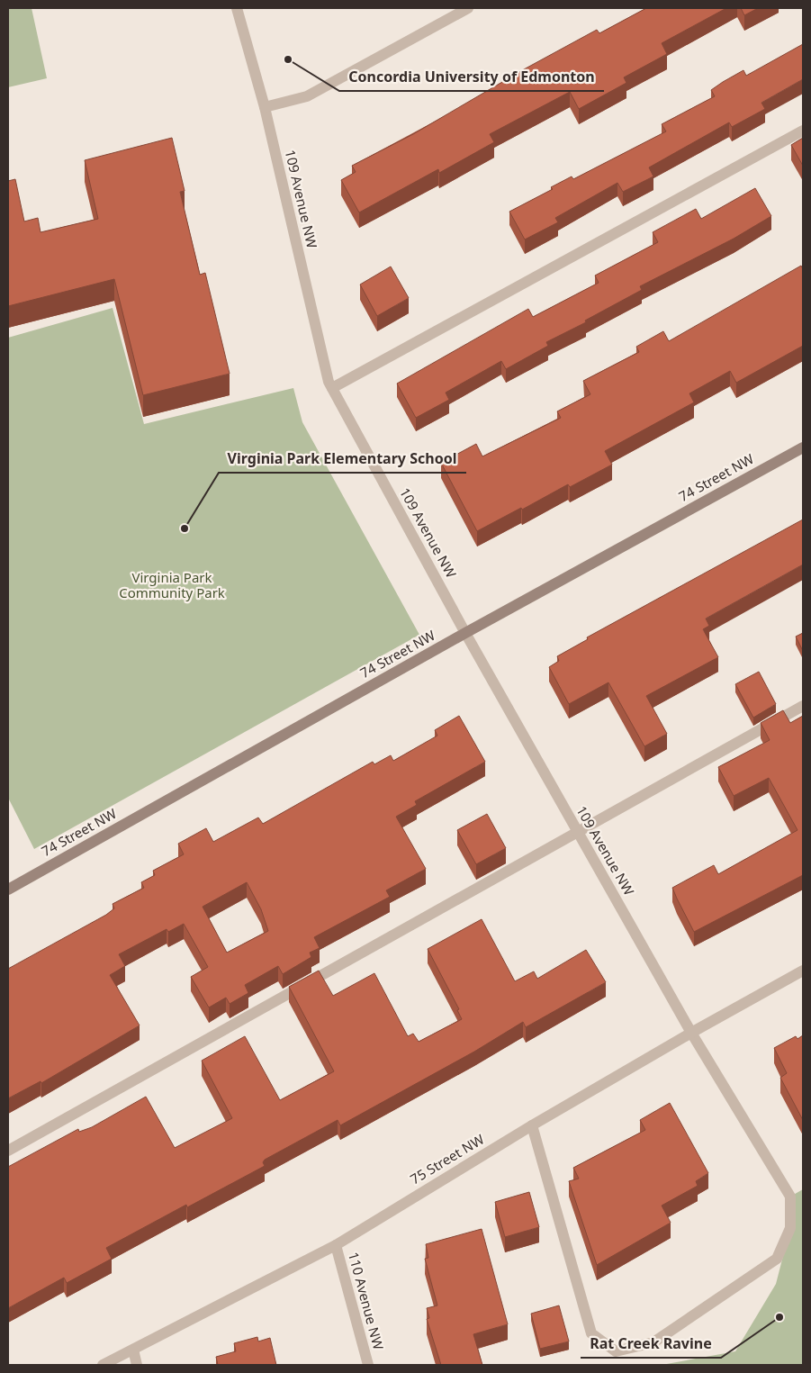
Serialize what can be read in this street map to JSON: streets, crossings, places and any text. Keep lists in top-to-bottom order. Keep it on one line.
{"streets":{"street":["109 Avenue NW","74 Street NW","75 Street NW","110 Avenue NW"]},"crossings":[["109 Avenue NW","74 Street NW"],["109 Avenue NW","75 Street NW"],["75 Street NW","110 Avenue NW"]],"parks":["Virginia Park Community Park"],"places":["Concordia University of Edmonton","Virginia Park Elementary School","Rat Creek Ravine"]}
